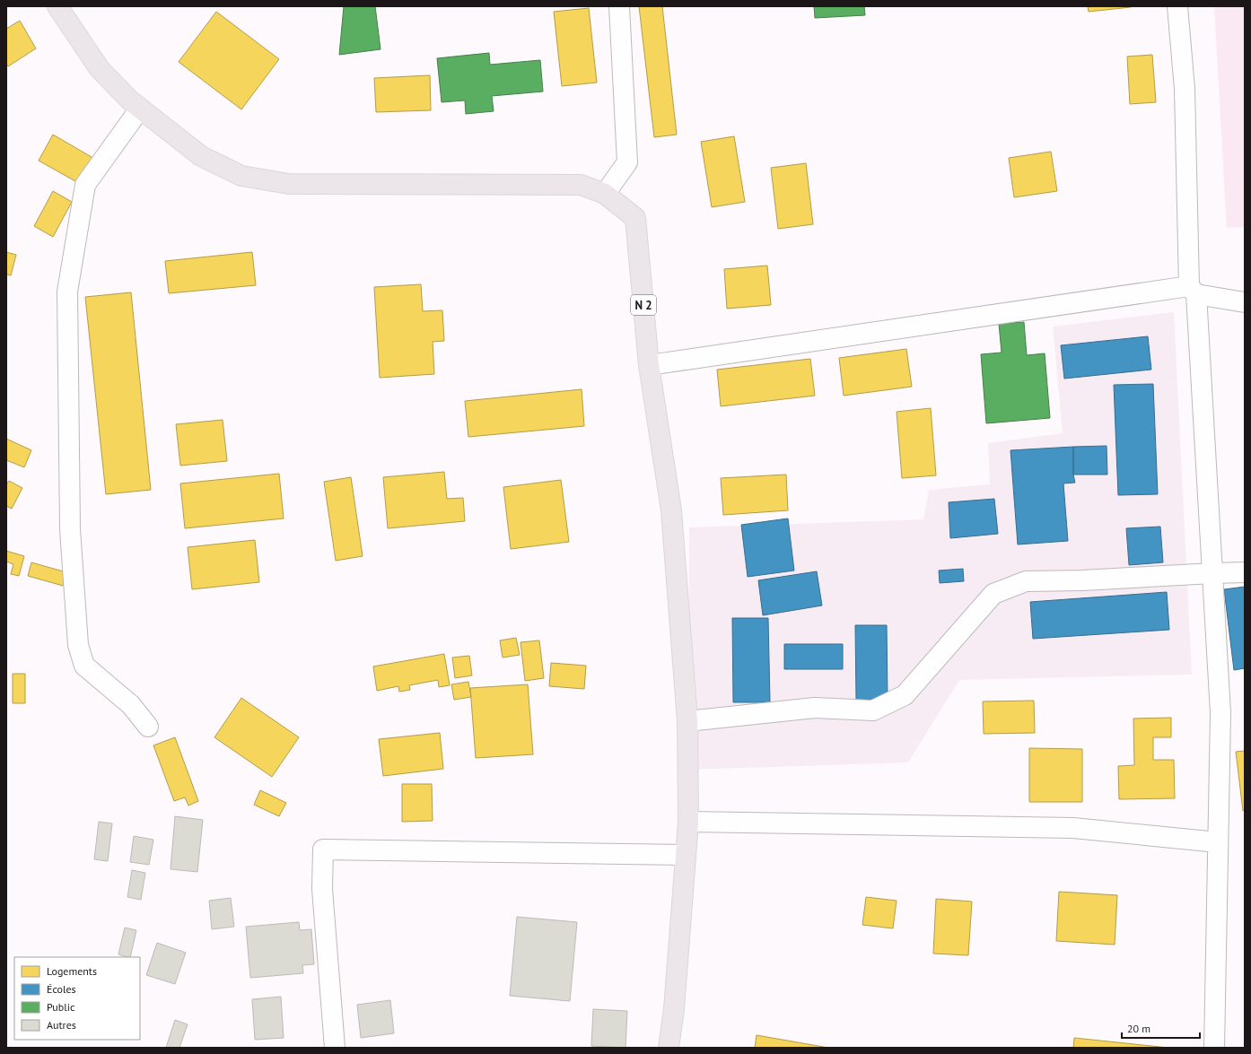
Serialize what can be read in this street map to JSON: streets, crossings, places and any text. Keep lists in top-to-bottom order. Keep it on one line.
{"streets":{"main road":["N 2"]},"legend":["Logements","Écoles","Public","Autres"],"scale_bar":"20 m"}
